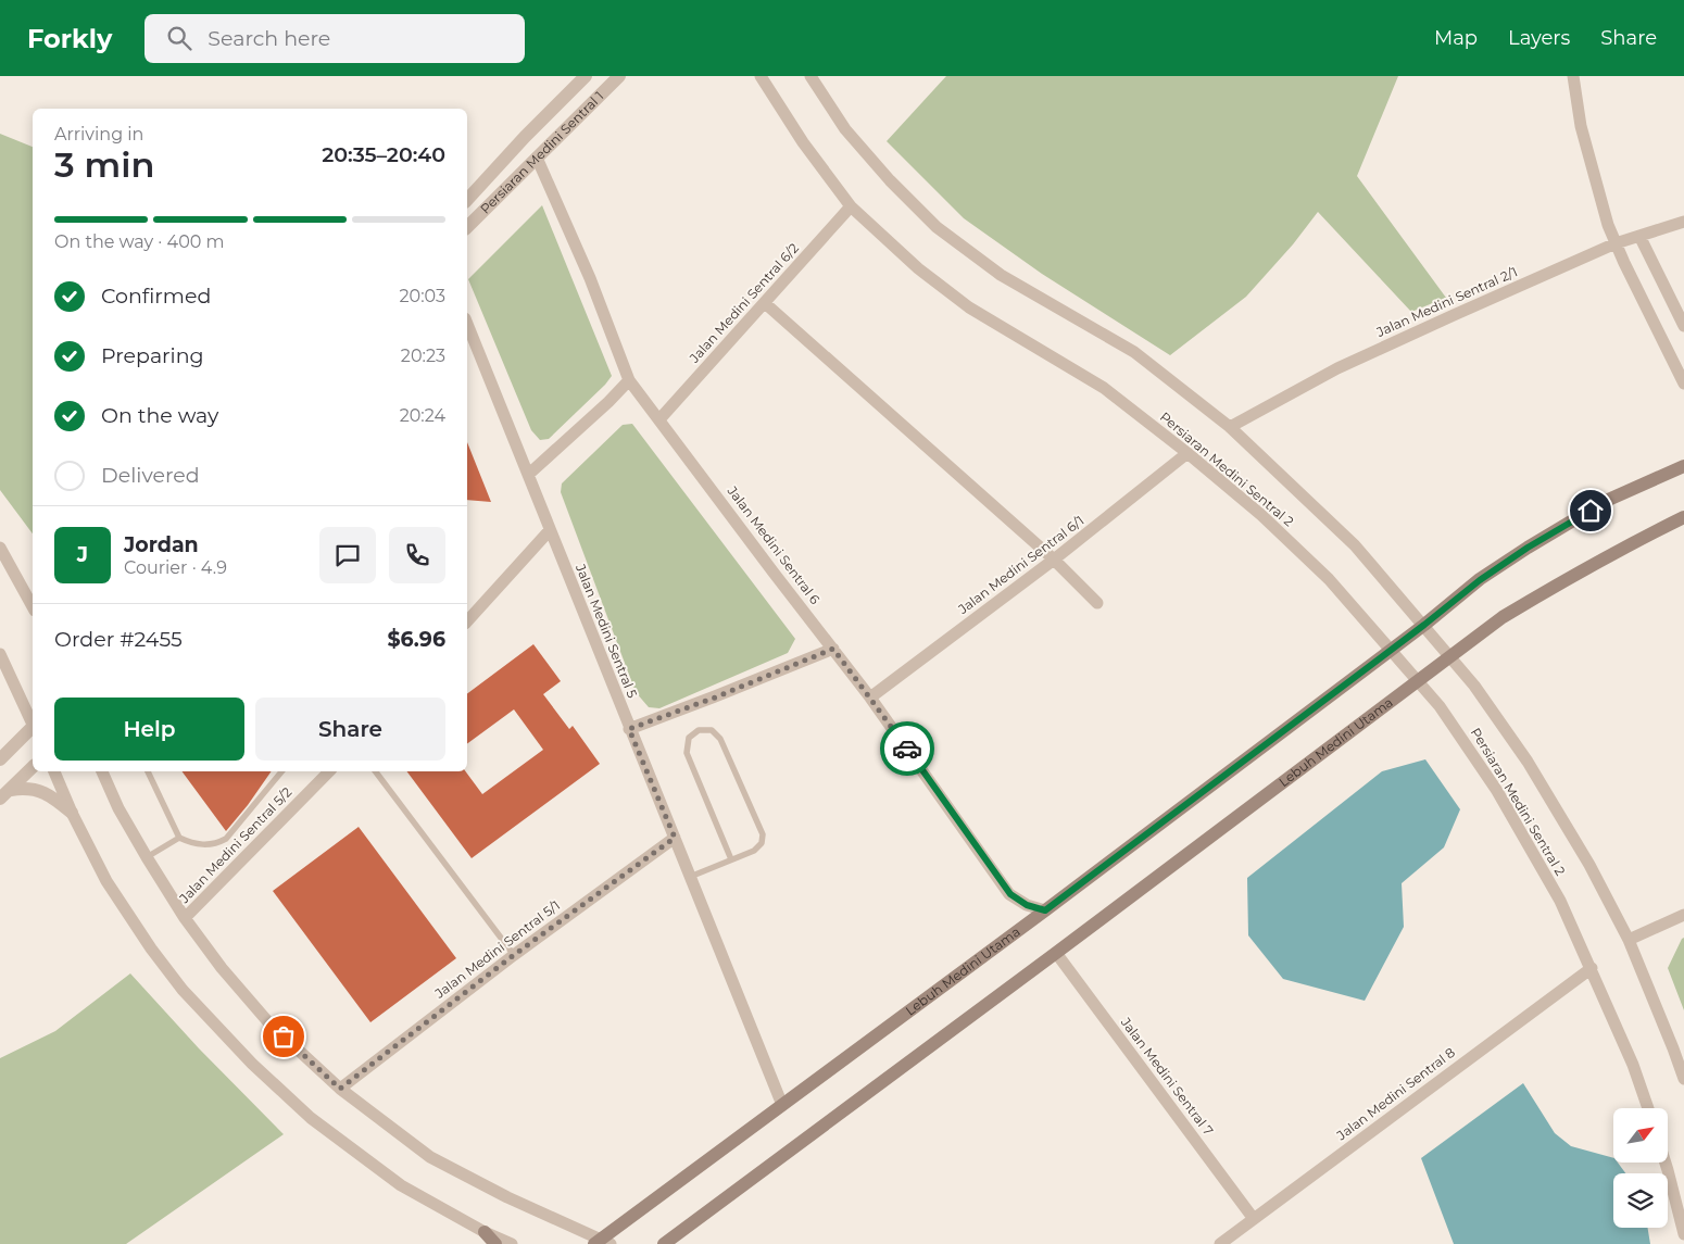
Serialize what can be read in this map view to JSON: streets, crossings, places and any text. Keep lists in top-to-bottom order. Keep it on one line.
{"streets":{"main road":["Lebuh Medini Utama"],"street":["Persiaran Medini Sentral 1","Jalan Medini Sentral 2/1","Jalan Medini Sentral 6/2","Persiaran Medini Sentral 2","Jalan Medini Sentral 6","Jalan Medini Sentral 6/1","Jalan Medini Sentral 5","Jalan Medini Sentral 5/2","Jalan Medini Sentral 5/1","Jalan Medini Sentral 7","Jalan Medini Sentral 8"]},"crossings":[["Persiaran Medini Sentral 1","Jalan Medini Sentral 6"],["Jalan Medini Sentral 2/1","Persiaran Medini Sentral 2"],["Jalan Medini Sentral 6/2","Persiaran Medini Sentral 2"],["Jalan Medini Sentral 6/2","Jalan Medini Sentral 6"],["Persiaran Medini Sentral 2","Jalan Medini Sentral 6/1"],["Persiaran Medini Sentral 2","Lebuh Medini Utama"],["Persiaran Medini Sentral 2","Jalan Medini Sentral 8"],["Jalan Medini Sentral 6","Jalan Medini Sentral 6/1"],["Jalan Medini Sentral 6","Lebuh Medini Utama"],["Jalan Medini Sentral 5","Lebuh Medini Utama"],["Jalan Medini Sentral 5","Jalan Medini Sentral 5/1"],["Lebuh Medini Utama","Jalan Medini Sentral 7"],["Jalan Medini Sentral 7","Jalan Medini Sentral 8"]],"north":"top right","page":{"header":"Forkly","search":"Search here","nav":["Map","Layers","Share"],"heading":["3 min","Arriving in","20:35–20:40"],"panel":["Jordan","Courier · 4.9","Order #2455","$6.96"],"bar":"On the way · 400 m","list":[["Confirmed","20:03"],["Preparing","20:23"],["On the way","20:24"],"Delivered"],"round":"J","buttons":["Help","Share"]}}
